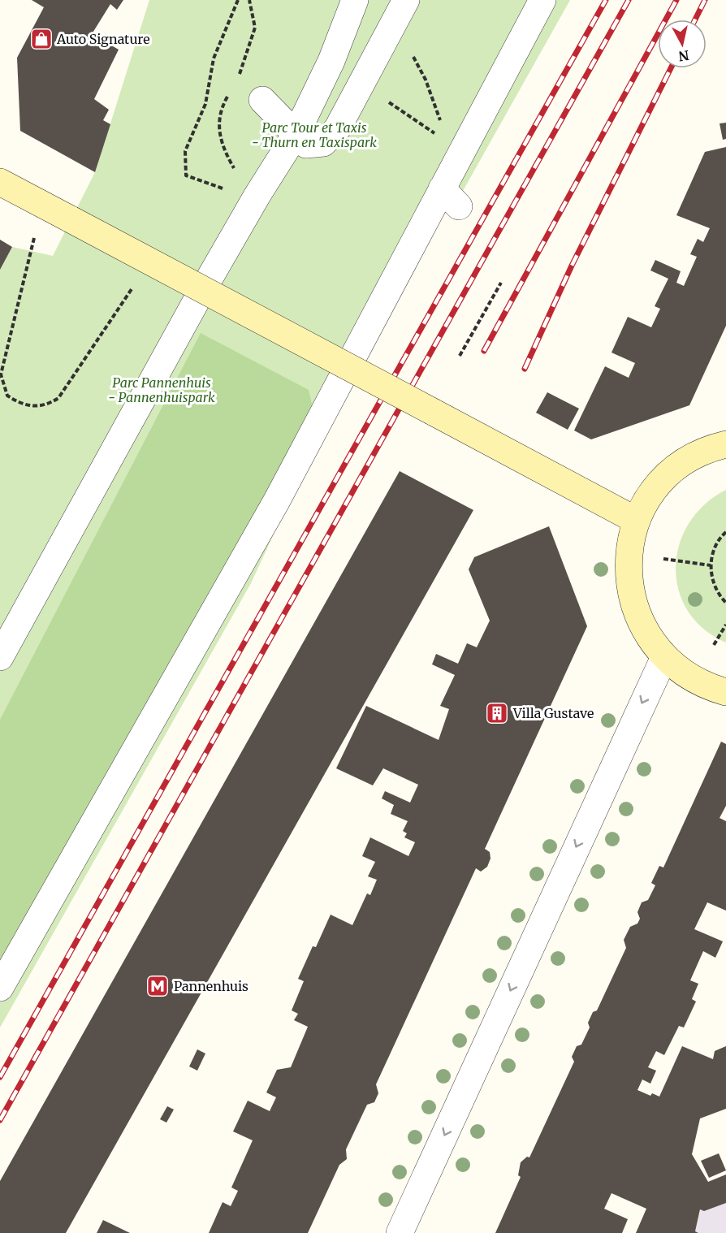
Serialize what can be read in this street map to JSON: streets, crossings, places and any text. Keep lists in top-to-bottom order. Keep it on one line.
{"parks":["Parc Tour et Taxis - Thurn en Taxispark","Parc Pannenhuis - Pannenhuispark"],"places":{"shop":["Auto Signature"],"building":["Villa Gustave"],"metro station":["Pannenhuis"]},"north":"bottom"}
